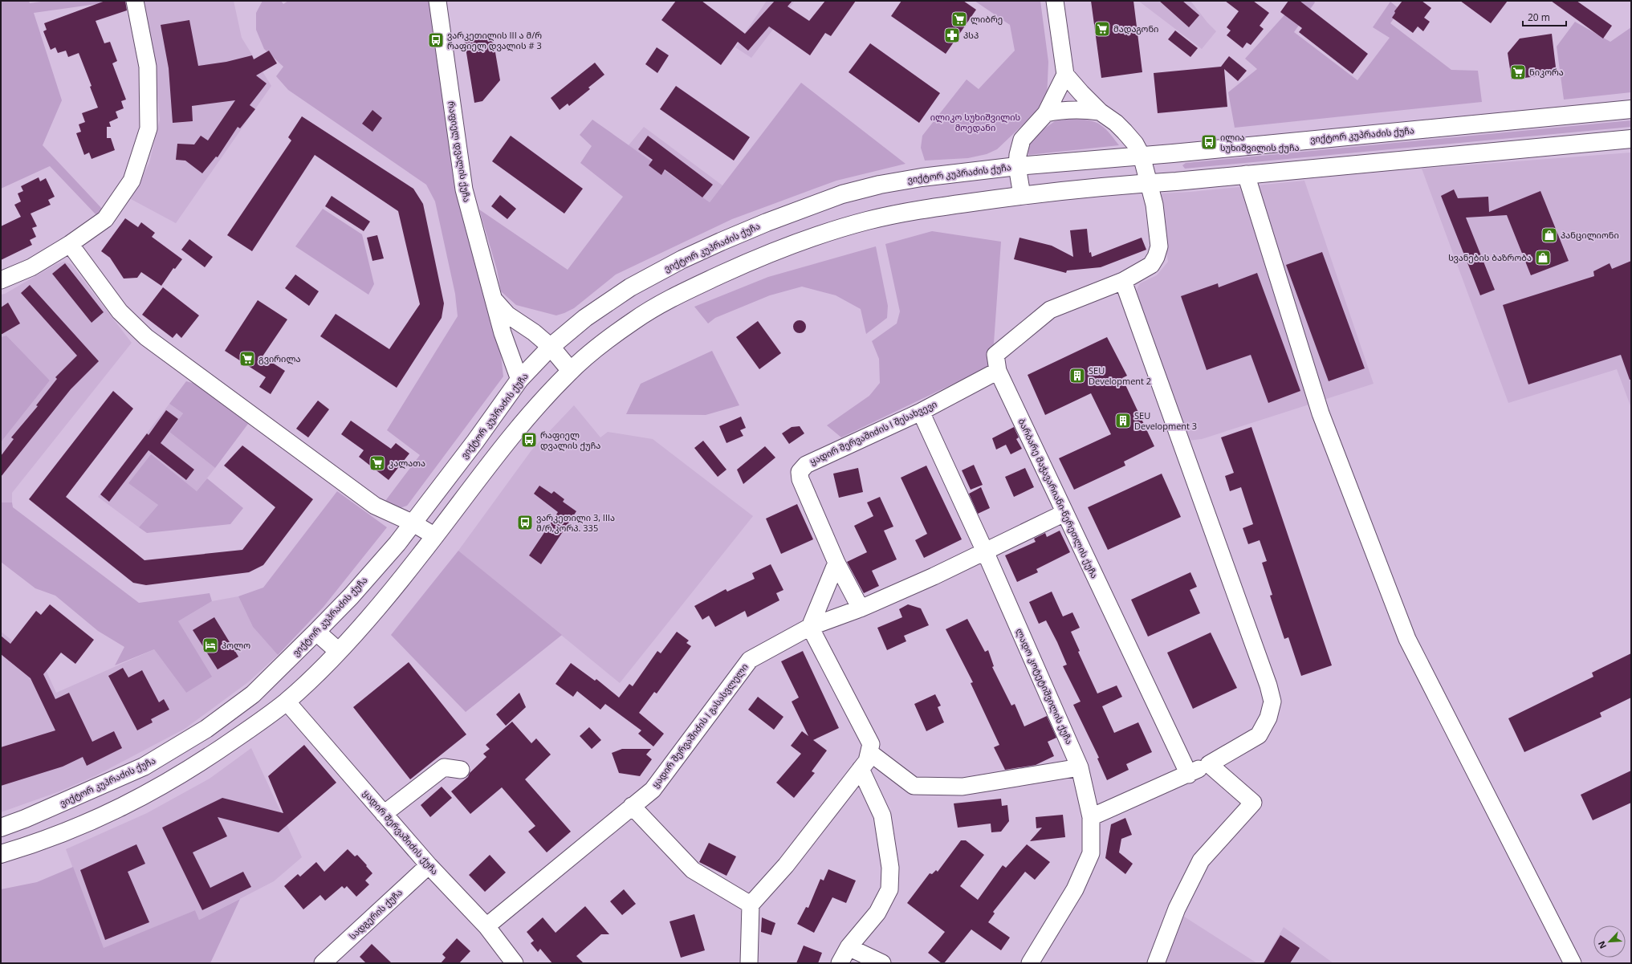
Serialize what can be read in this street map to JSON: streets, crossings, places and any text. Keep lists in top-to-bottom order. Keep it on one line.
{"streets":{"main road":["ვიქტორ კუპრაძის ქუჩა"],"street":["რაფიელ დვალის ქუჩა","ყადირ შერვაშიძის I შესახვევი","ბარბარე მაჭავარიანი-წერეთლის ქუჩა","ლადო კოტეტიშვილის ქუჩა","ყადირ შერვაშიძის I გასასვლელი","ყადირ შერვაშიძის ქუჩა","სადგერის ქუჩა"]},"crossings":[["ვიქტორ კუპრაძის ქუჩა","რაფიელ დვალის ქუჩა"],["ყადირ შერვაშიძის I შესახვევი","ბარბარე მაჭავარიანი-წერეთლის ქუჩა"],["ყადირ შერვაშიძის I შესახვევი","ლადო კოტეტიშვილის ქუჩა"],["ყადირ შერვაშიძის I გასასვლელი","ყადირ შერვაშიძის ქუჩა"],["ყადირ შერვაშიძის ქუჩა","სადგერის ქუჩა"]],"parks":["ილიკო სუხიშვილის მოედანი"],"places":{"supermarket":["ლიბრე","მადაგონი","ნიკორა","გვირილა","კალათა"],"pharmacy":["პსპ"],"bus stop":["ვარკეთილის III ა მ/რ რაფიელ დვალის # 3","ილია სუხიშვილის ქუჩა","რაფიელ დვალის ქუჩა","ვარკეთილი 3, IIIა მ/რ,კორპ. 335"],"shop":["პანცილიონი","სვანების ბაზრობა"],"building":["SEU Development 2","SEU Development 3"],"hotel":["პოლო"]},"scale_bar":"20 m","north":"bottom left"}
